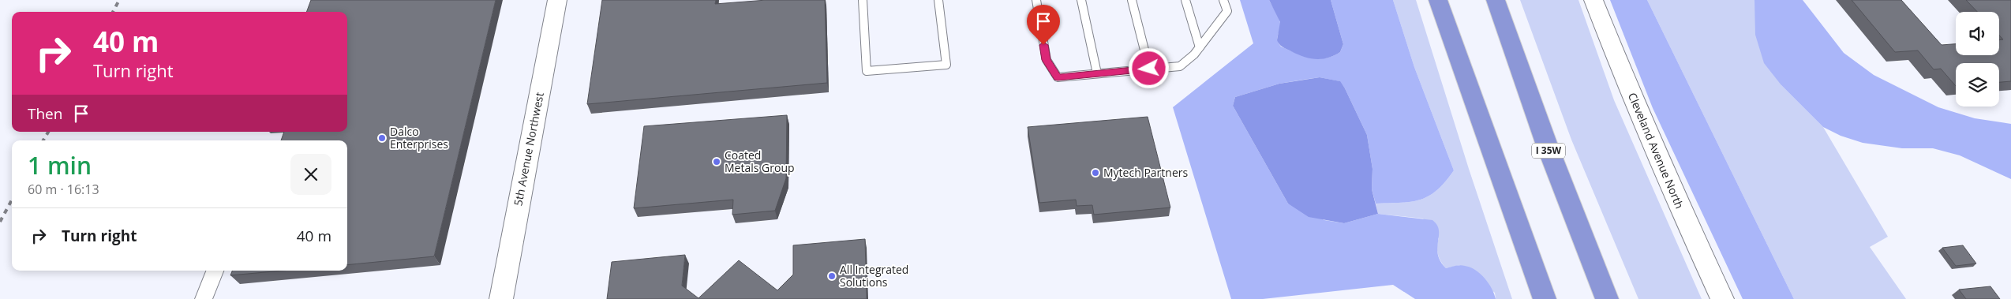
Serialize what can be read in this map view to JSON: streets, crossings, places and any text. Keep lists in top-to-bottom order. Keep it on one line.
{"streets":{"highway":["I 35W"],"street":["5th Avenue Northwest","Cleveland Avenue North"]},"places":["Dalco Enterprises","Coated Metals Group","Mytech Partners","All Integrated Solutions"],"page":{"turn":["40 m","Turn right"],"then":"Then","heading":["1 min","60 m · 16:13"],"list":[{"name":"Turn right","value":"40 m"}]}}
